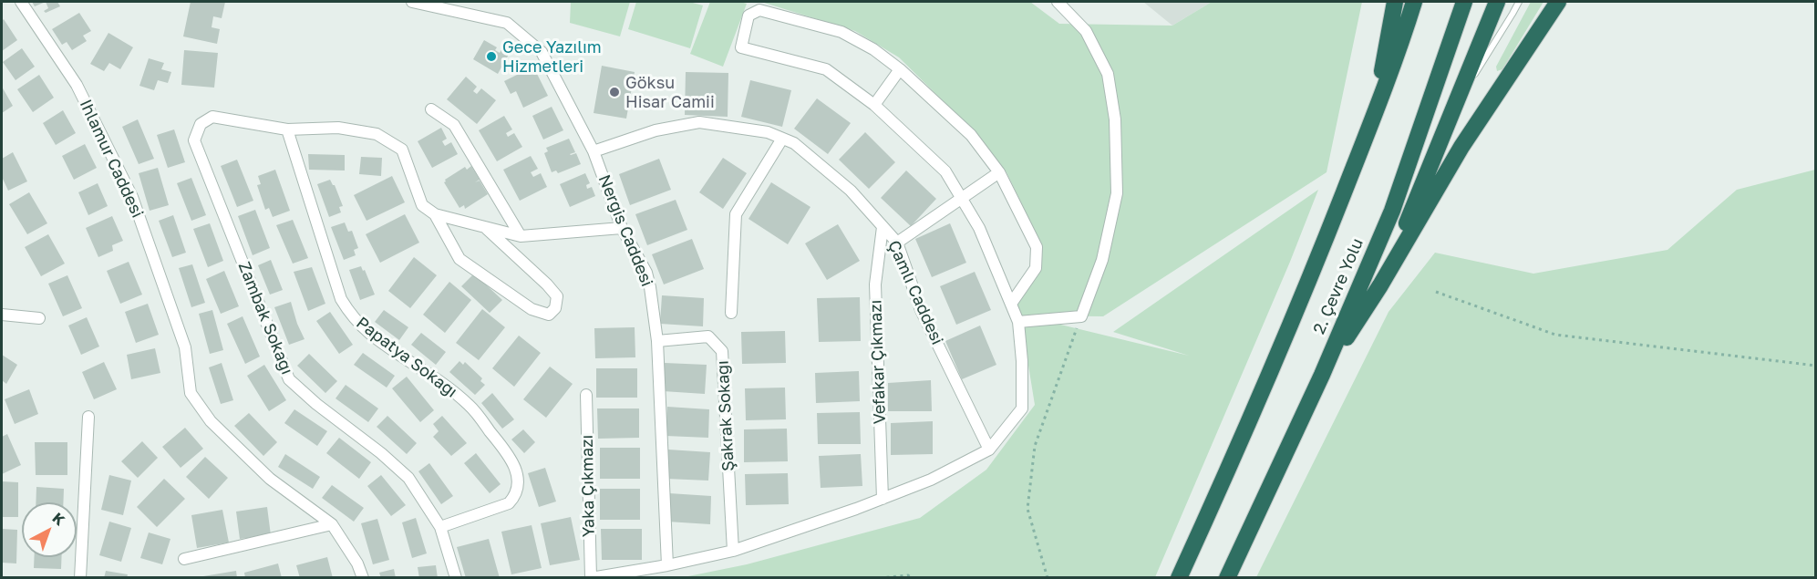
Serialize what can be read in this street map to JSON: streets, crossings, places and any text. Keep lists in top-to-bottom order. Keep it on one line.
{"streets":{"highway":["2. Çevre Yolu"],"street":["Ihlamur Caddesi","Nergis Caddesi","Çamlı Caddesi","Zambak Sokağı","Papatya Sokağı","Vefakar Çıkmazı","Şakrak Sokağı","Yaka Çıkmazı"]},"crossings":[["Nergis Caddesi","Çamlı Caddesi"],["Nergis Caddesi","Şakrak Sokağı"],["Çamlı Caddesi","Vefakar Çıkmazı"],["Zambak Sokağı","Papatya Sokağı"]],"places":["Gece Yazılım Hizmetleri","Göksu Hisar Camii"],"north":"top right"}
